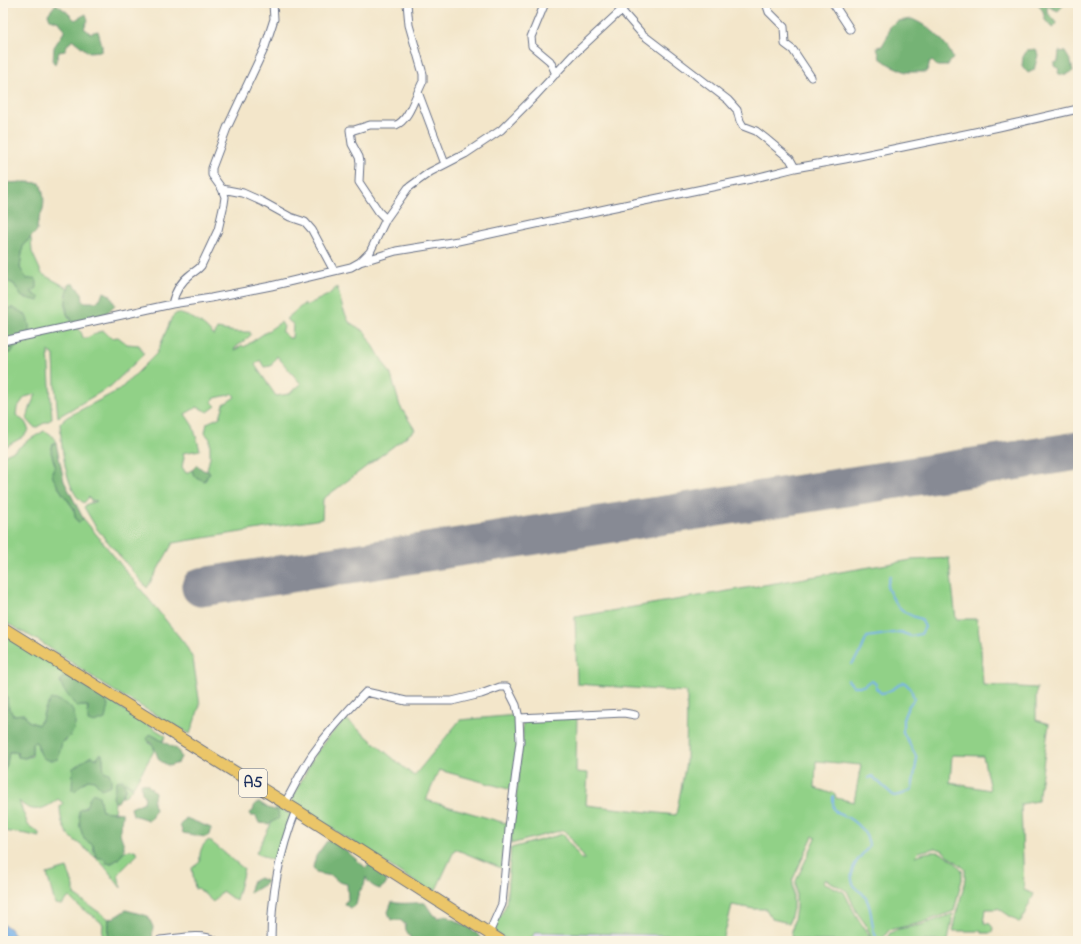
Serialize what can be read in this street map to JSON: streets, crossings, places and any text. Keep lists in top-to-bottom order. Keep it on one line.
{"streets":{"highway":["A5"]}}
